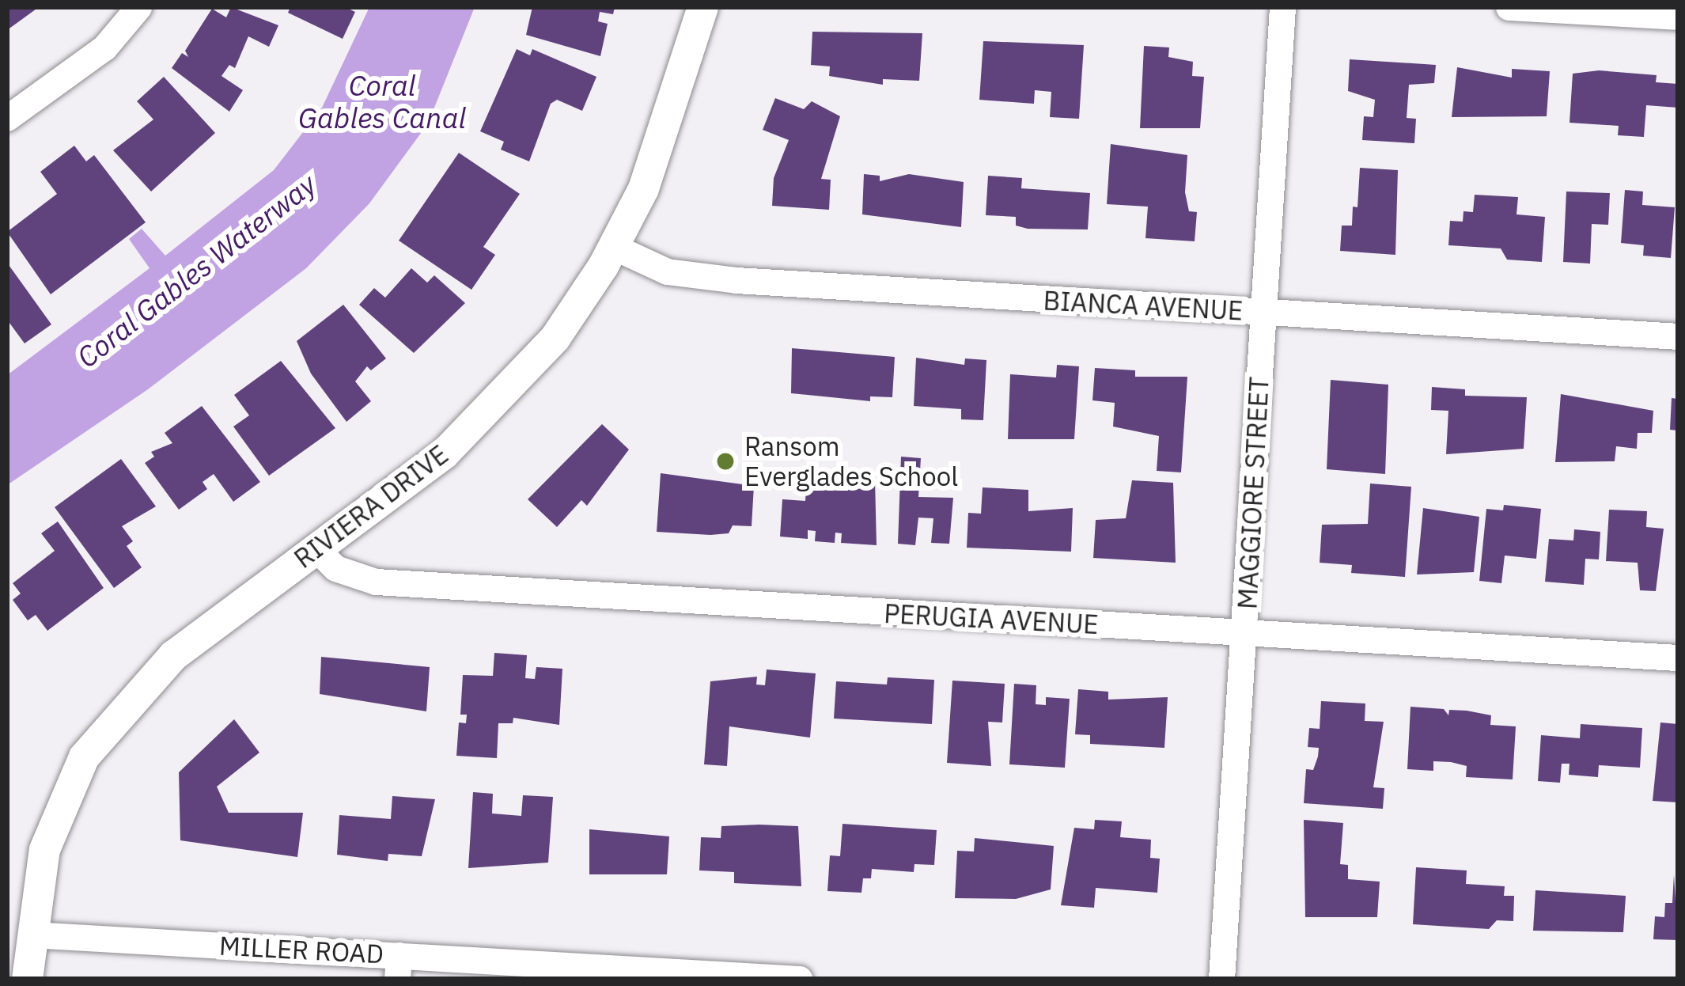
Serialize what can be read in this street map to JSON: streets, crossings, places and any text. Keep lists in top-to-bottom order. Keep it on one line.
{"streets":{"street":["BIANCA AVENUE","MAGGIORE STREET","RIVIERA DRIVE","PERUGIA AVENUE","MILLER ROAD"]},"crossings":[["BIANCA AVENUE","MAGGIORE STREET"],["BIANCA AVENUE","RIVIERA DRIVE"],["MAGGIORE STREET","PERUGIA AVENUE"],["RIVIERA DRIVE","PERUGIA AVENUE"],["RIVIERA DRIVE","MILLER ROAD"]],"water":["Coral Gables Canal","Coral Gables Waterway"],"places":["Ransom Everglades School"]}
